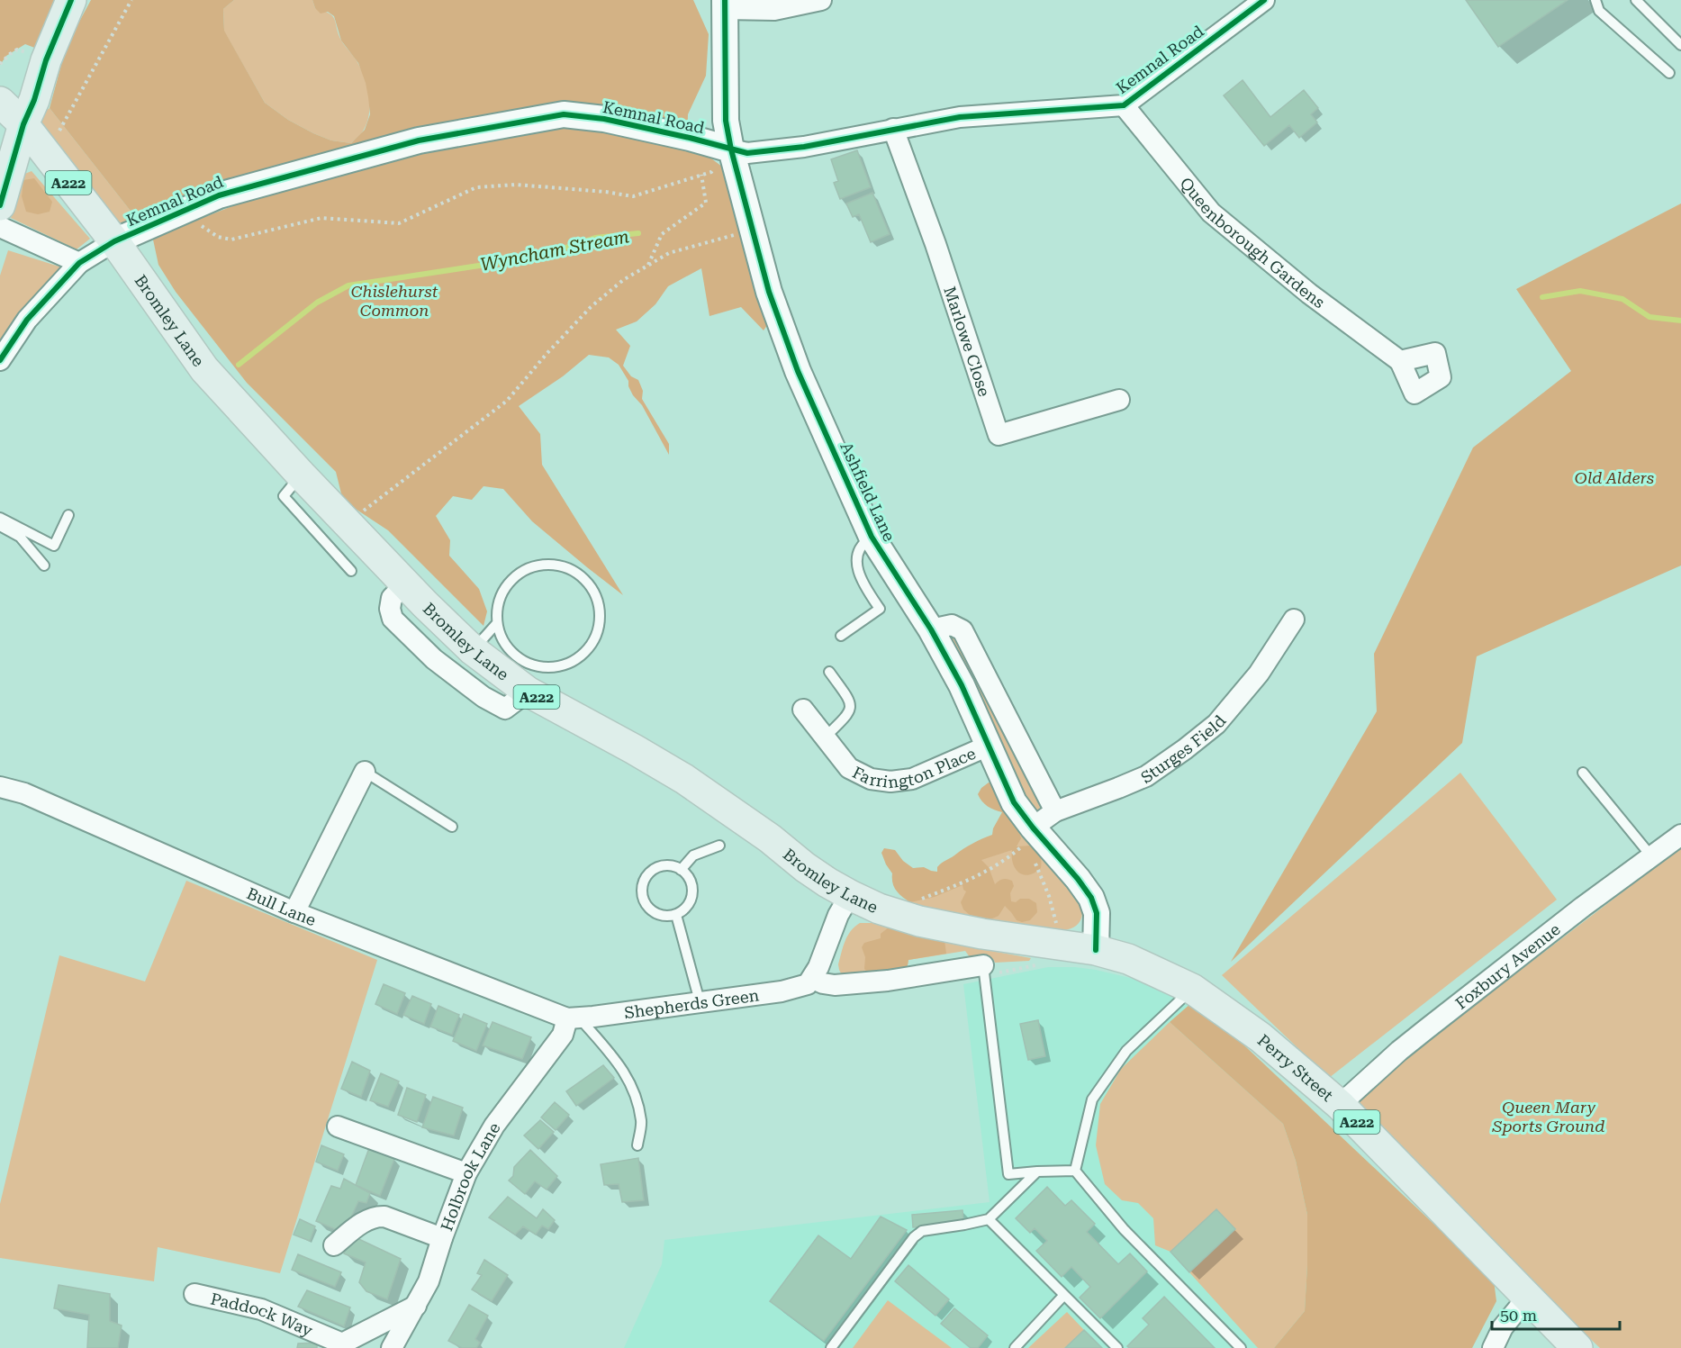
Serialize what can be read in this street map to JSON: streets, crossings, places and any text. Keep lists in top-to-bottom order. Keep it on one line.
{"streets":{"main road":["A222","Bromley Lane","Perry Street"],"street":["Kemnal Road","Queenborough Gardens","Marlowe Close","Ashfield Lane","Sturges Field","Farrington Place","Bull Lane","Foxbury Avenue","Shepherds Green","Holbrook Lane","Paddock Way"]},"crossings":[["Kemnal Road","Queenborough Gardens"],["Kemnal Road","Bromley Lane"],["Kemnal Road","Marlowe Close"],["Kemnal Road","Ashfield Lane"],["A222","Bromley Lane"],["Bromley Lane","Ashfield Lane"],["Bromley Lane","Perry Street"],["Ashfield Lane","Sturges Field"],["Ashfield Lane","Farrington Place"],["Ashfield Lane","Perry Street"],["Bull Lane","Shepherds Green"],["Bull Lane","Holbrook Lane"],["Foxbury Avenue","Perry Street"],["Shepherds Green","Holbrook Lane"],["Holbrook Lane","Paddock Way"]],"water":["Wyncham Stream"],"parks":["Chislehurst Common","Old Alders","Queen Mary Sports Ground"],"scale_bar":"50 m"}
